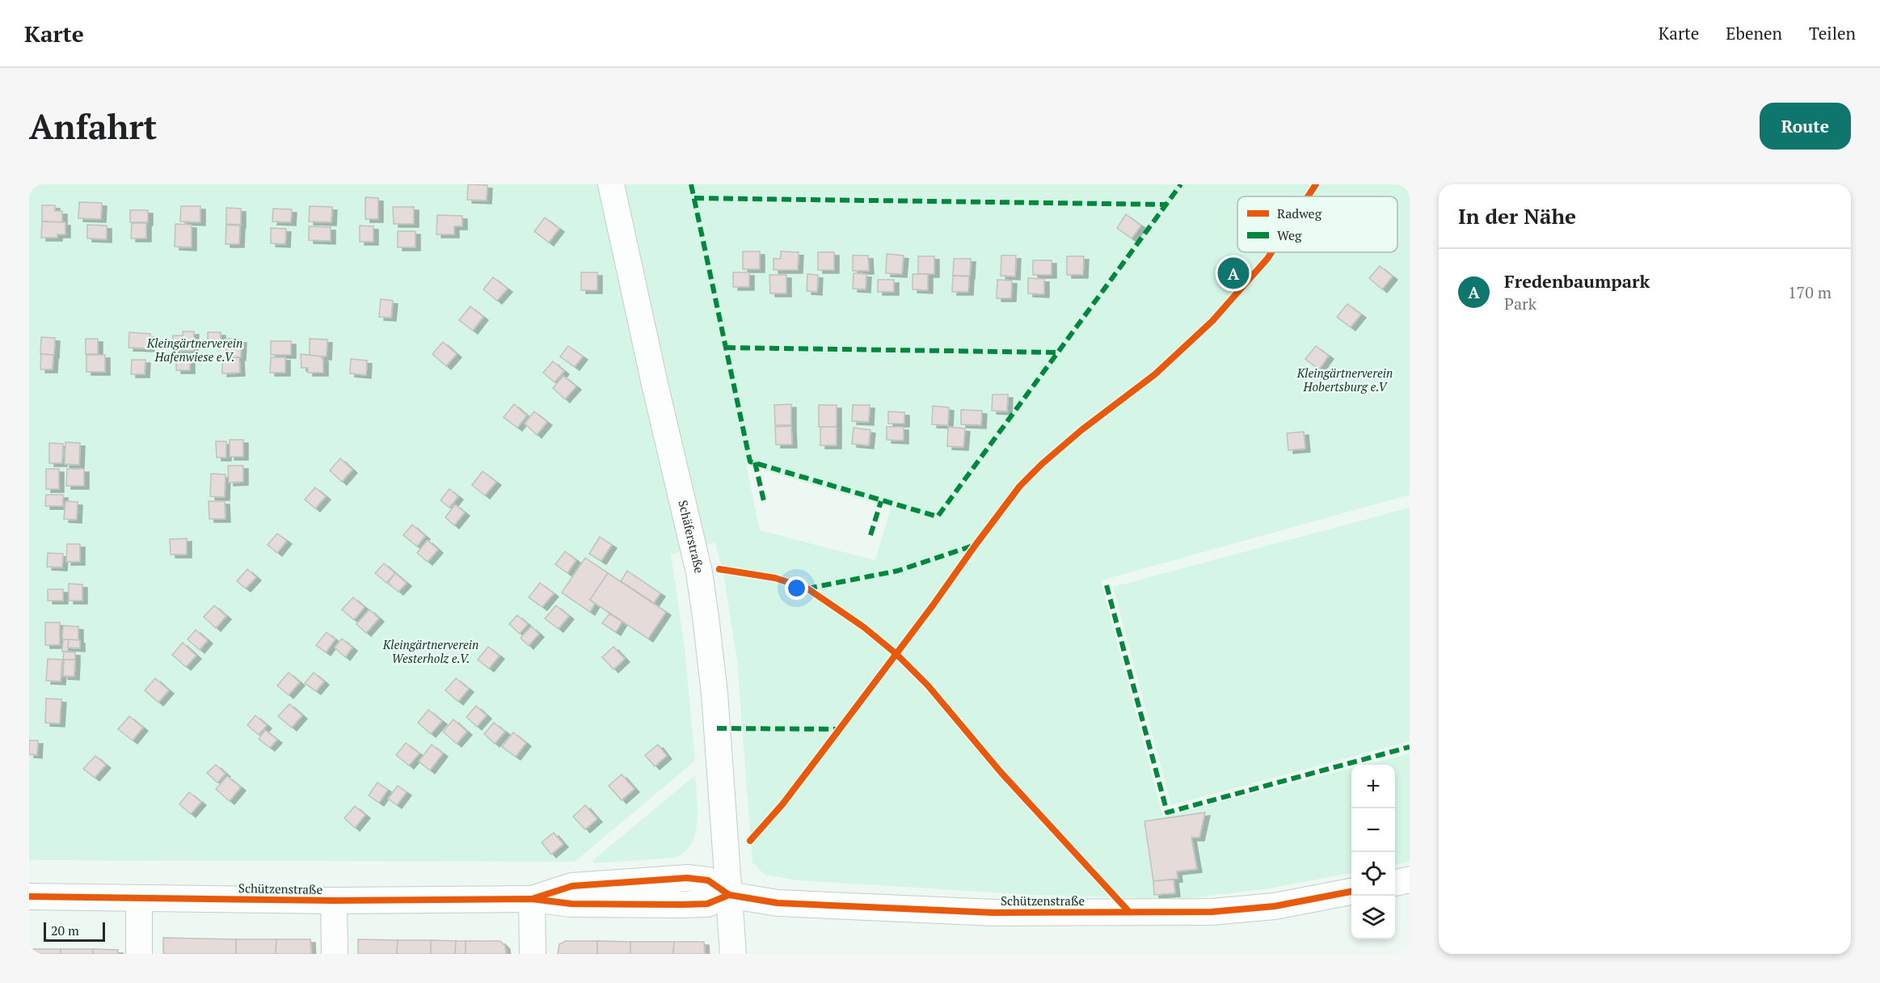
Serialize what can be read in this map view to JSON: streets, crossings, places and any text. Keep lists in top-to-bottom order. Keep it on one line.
{"streets":{"street":["Schäferstraße","Schützenstraße"]},"crossings":[["Schäferstraße","Schützenstraße"]],"parks":["Kleingärtnerverein Hafenwiese e.V.","Kleingärtnerverein Hobertsburg e.V","Kleingärtnerverein Westerholz e.V."],"legend":["Radweg","Weg"],"scale_bar":"20 m","page":{"header":"Karte","nav":["Karte","Ebenen","Teilen"],"buttons":"Route","title":"Anfahrt","heading":"In der Nähe","list":[{"mark":"A","name":"Fredenbaumpark","note":"Park","value":"170 m"}],"pins":"A","map_buttons":["+","−"],"scale":"20 m"}}
